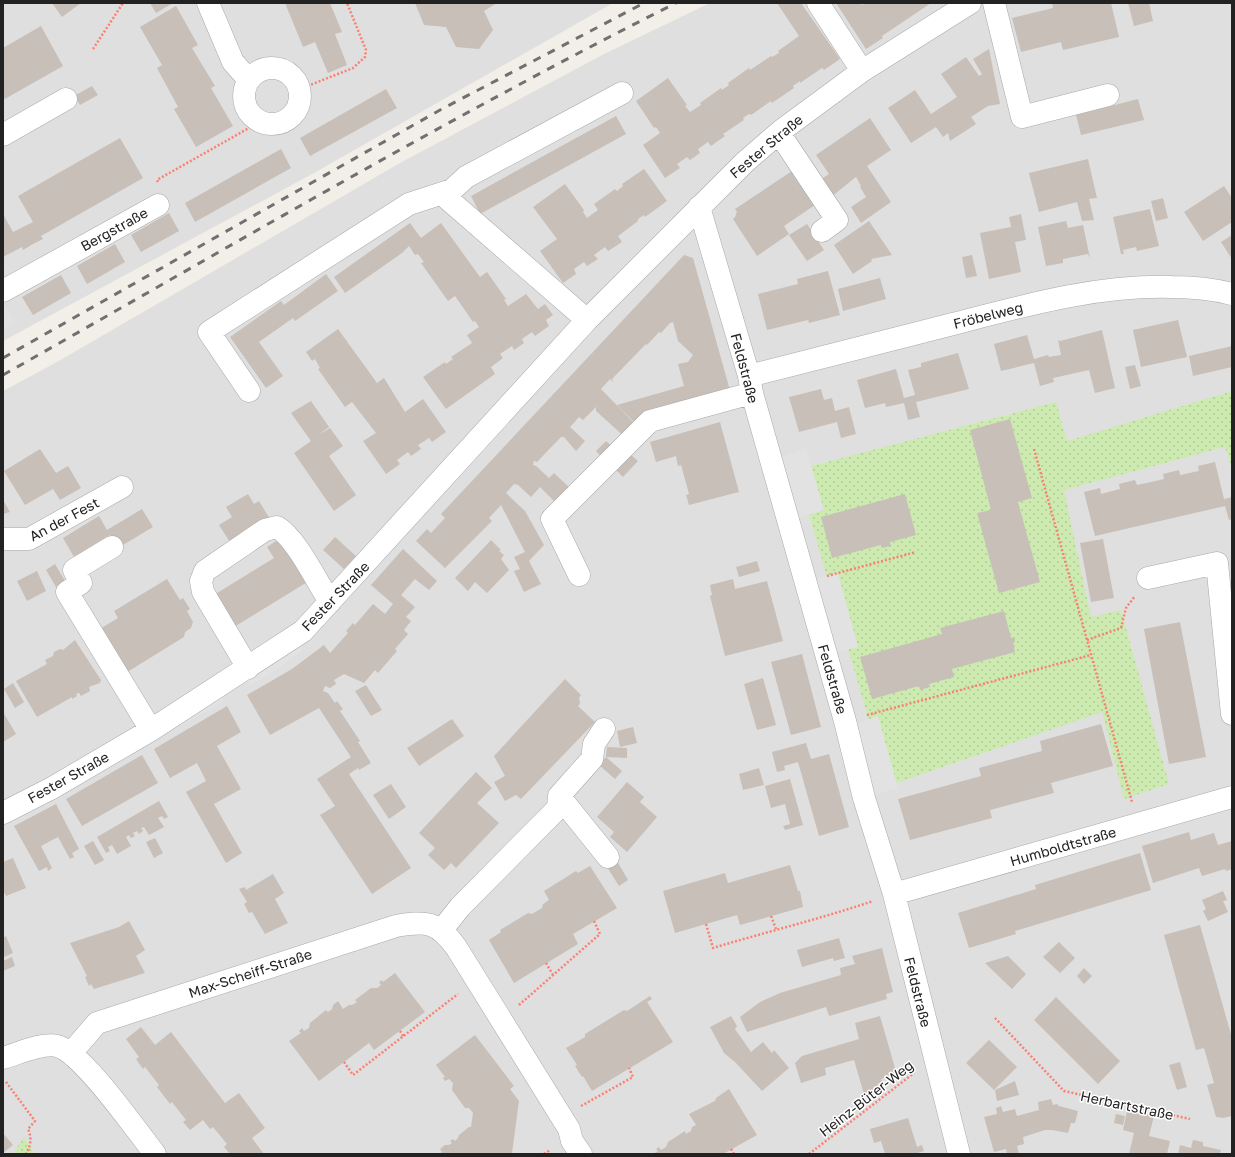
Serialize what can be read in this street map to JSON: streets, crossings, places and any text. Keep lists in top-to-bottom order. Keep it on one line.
{"streets":{"street":["Fester Straße","Bergstraße","Fröbelweg","Feldstraße","An der Fest","Humboldtstraße","Max-Scheiff-Straße"],"path":["Heinz-Büter-Weg","Herbartstraße"]},"crossings":[["Fester Straße","Feldstraße"],["Fröbelweg","Feldstraße"],["Feldstraße","Humboldtstraße"],["Feldstraße","Heinz-Büter-Weg"]]}
